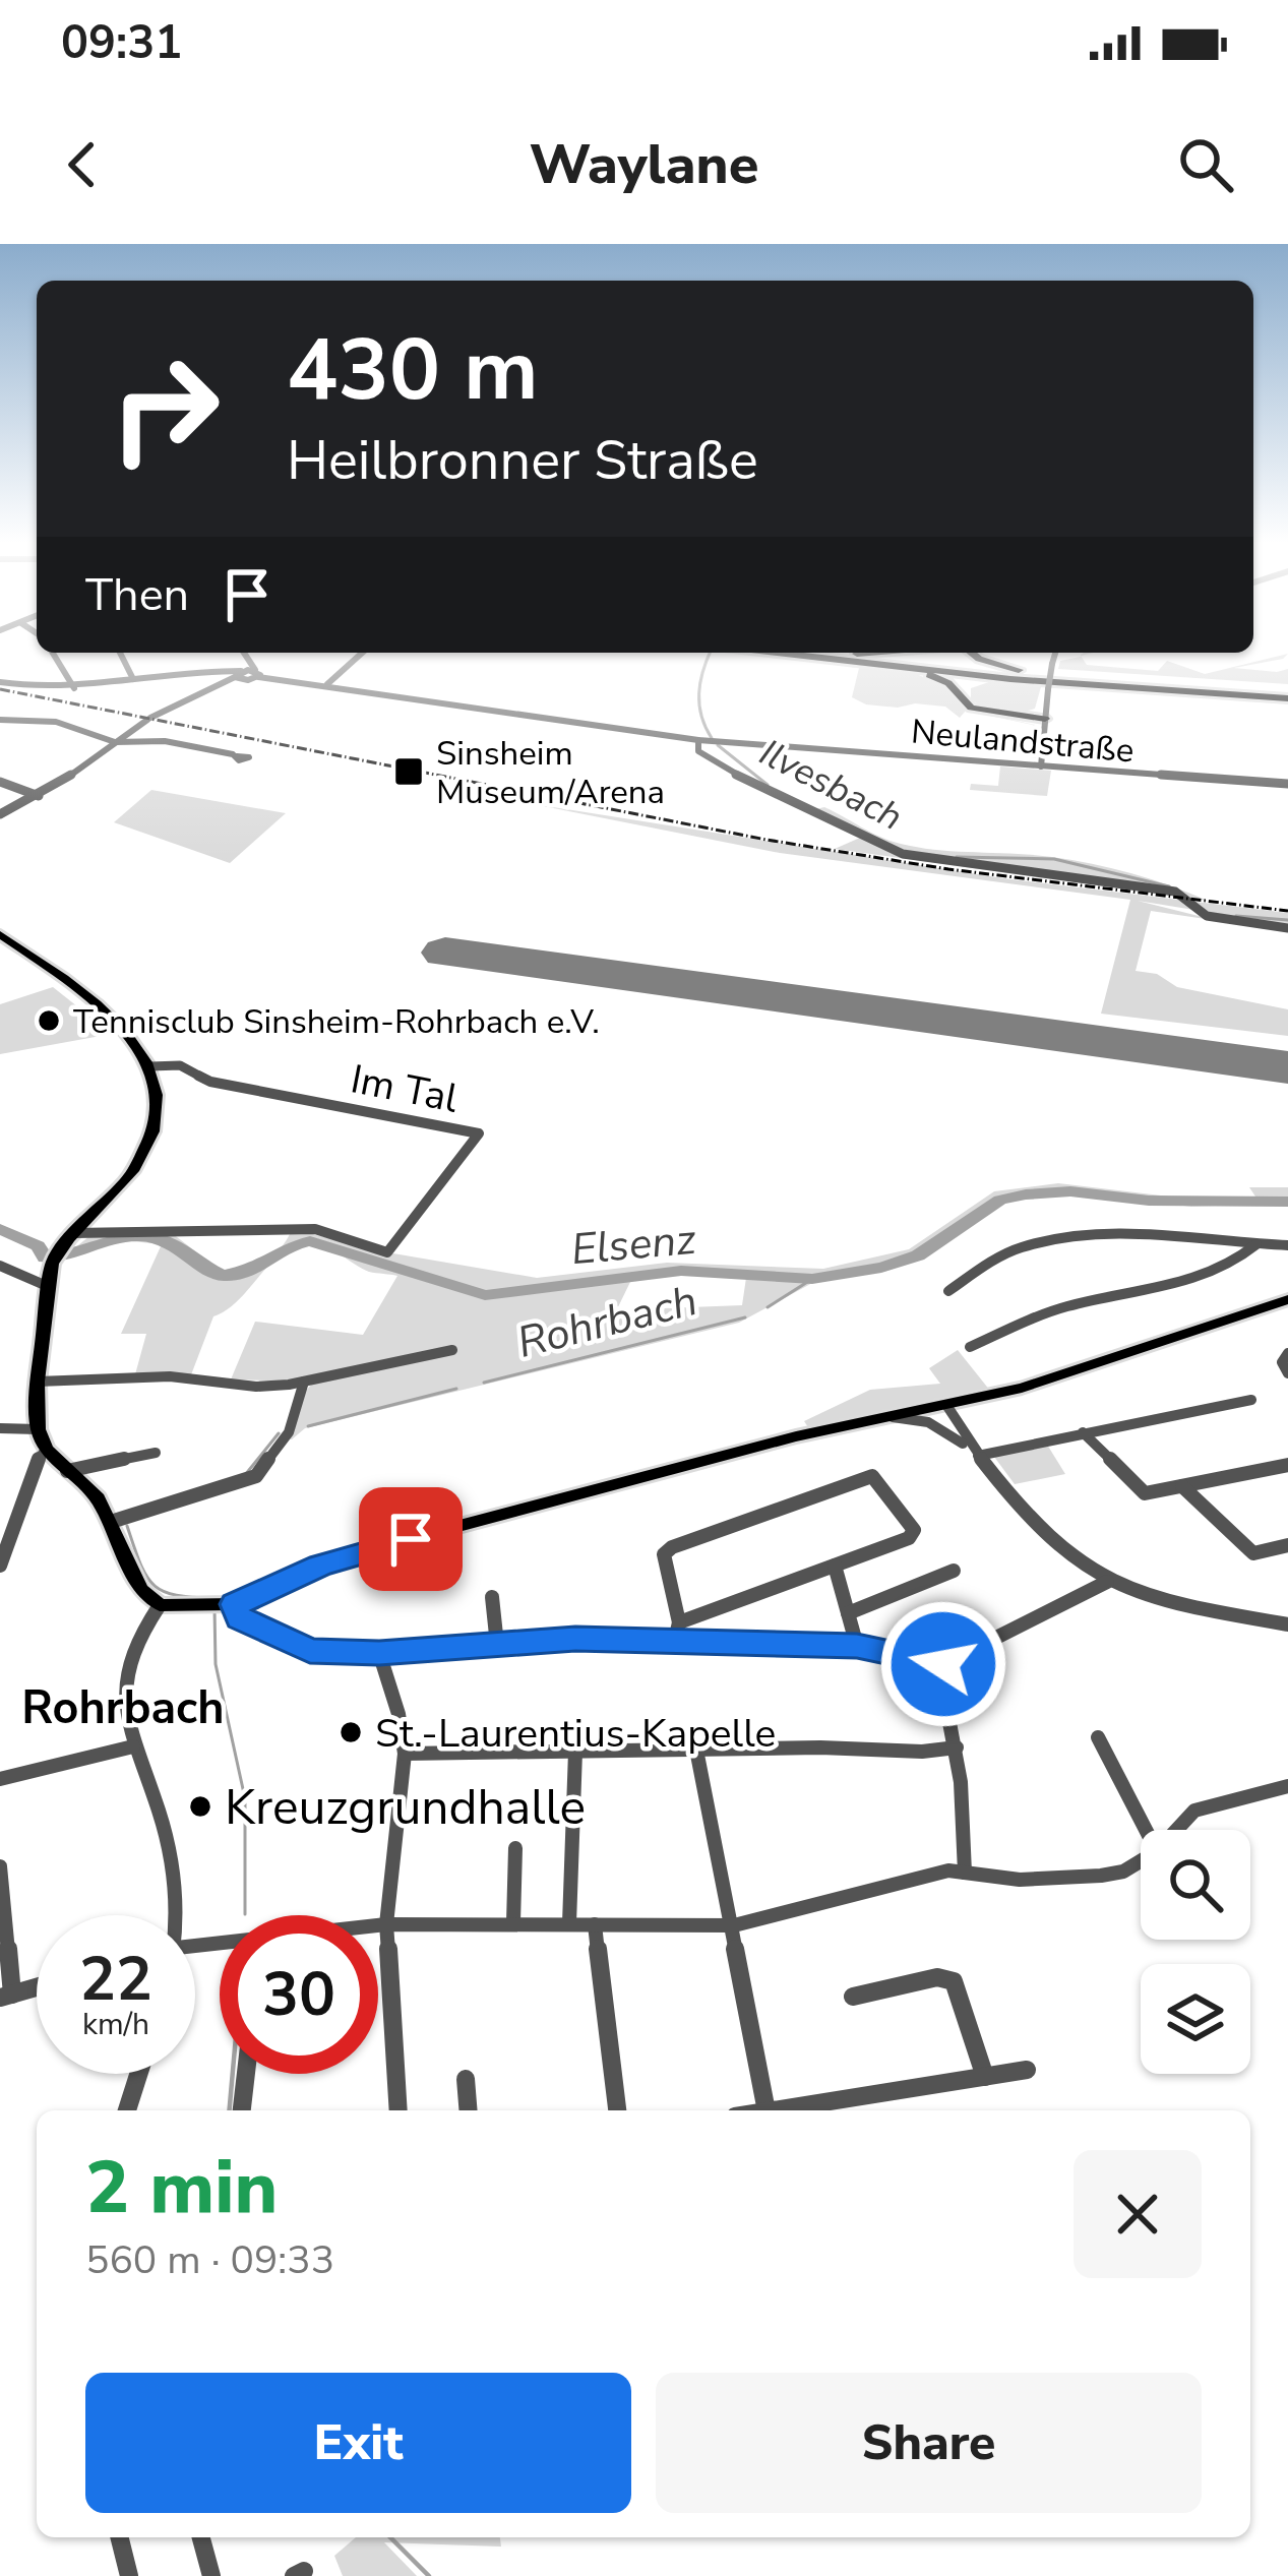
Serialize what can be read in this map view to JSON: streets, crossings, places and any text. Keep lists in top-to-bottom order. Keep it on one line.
{"streets":{"street":["Neulandstraße","Im Tal"]},"districts":["Rohrbach"],"water":["Ilvesbach","Elsenz","Rohrbach"],"places":{"transit":["Sinsheim Museum/Arena"],"other":["Tennisclub Sinsheim-Rohrbach e.V.","St.-Laurentius-Kapelle","Kreuzgrundhalle"]},"page":{"status":"09:31","header":"Waylane","turn":["430 m","Heilbronner Straße"],"then":"Then","speed":"22 km/h","limit":"30","heading":["2 min","560 m · 09:33"],"buttons":["Exit","Share"]}}
